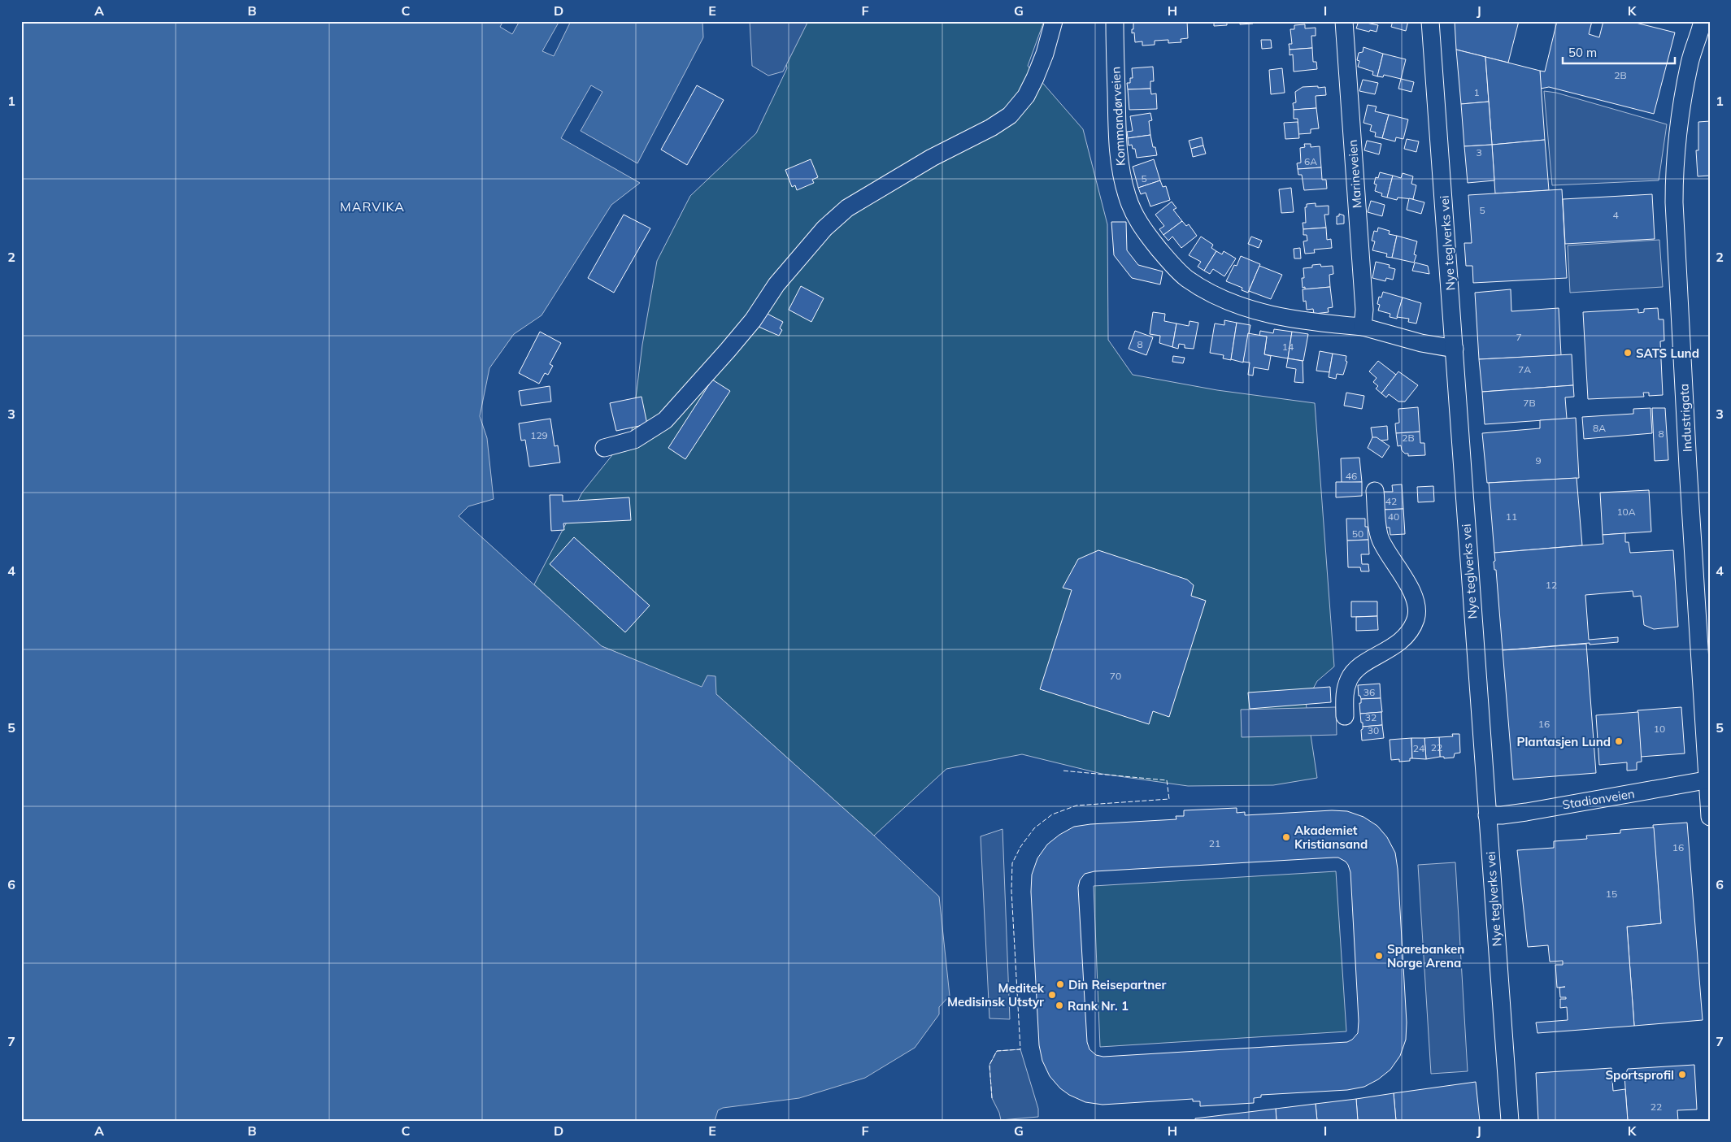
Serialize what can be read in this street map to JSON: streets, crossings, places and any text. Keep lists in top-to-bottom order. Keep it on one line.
{"streets":{"street":["Kommandørveien","Marineveien","Nye teglverks vei","Industrigata","Stadionveien"]},"crossings":[["Kommandørveien","Marineveien"],["Nye teglverks vei","Stadionveien"],["Industrigata","Stadionveien"]],"districts":["MARVIKA"],"places":["SATS Lund","Plantasjen Lund","Akademiet Kristiansand","Sparebanken Norge Arena","Din Reisepartner","Meditek Medisinsk Utstyr","Rank Nr. 1","Sportsprofil"],"house_numbers":["2B","1","3","6A","5","5","4","7","8","14","7A","7B","8A","8","129","2B","9","46","42","10A","40","11","50","12","70","36","32","16","10","30","22","24","21","16","15","22"],"scale_bar":"50 m","grid":{"columns":["A","B","C","D","E","F","G","H","I","J","K"],"rows":["1","2","3","4","5","6","7"]}}
